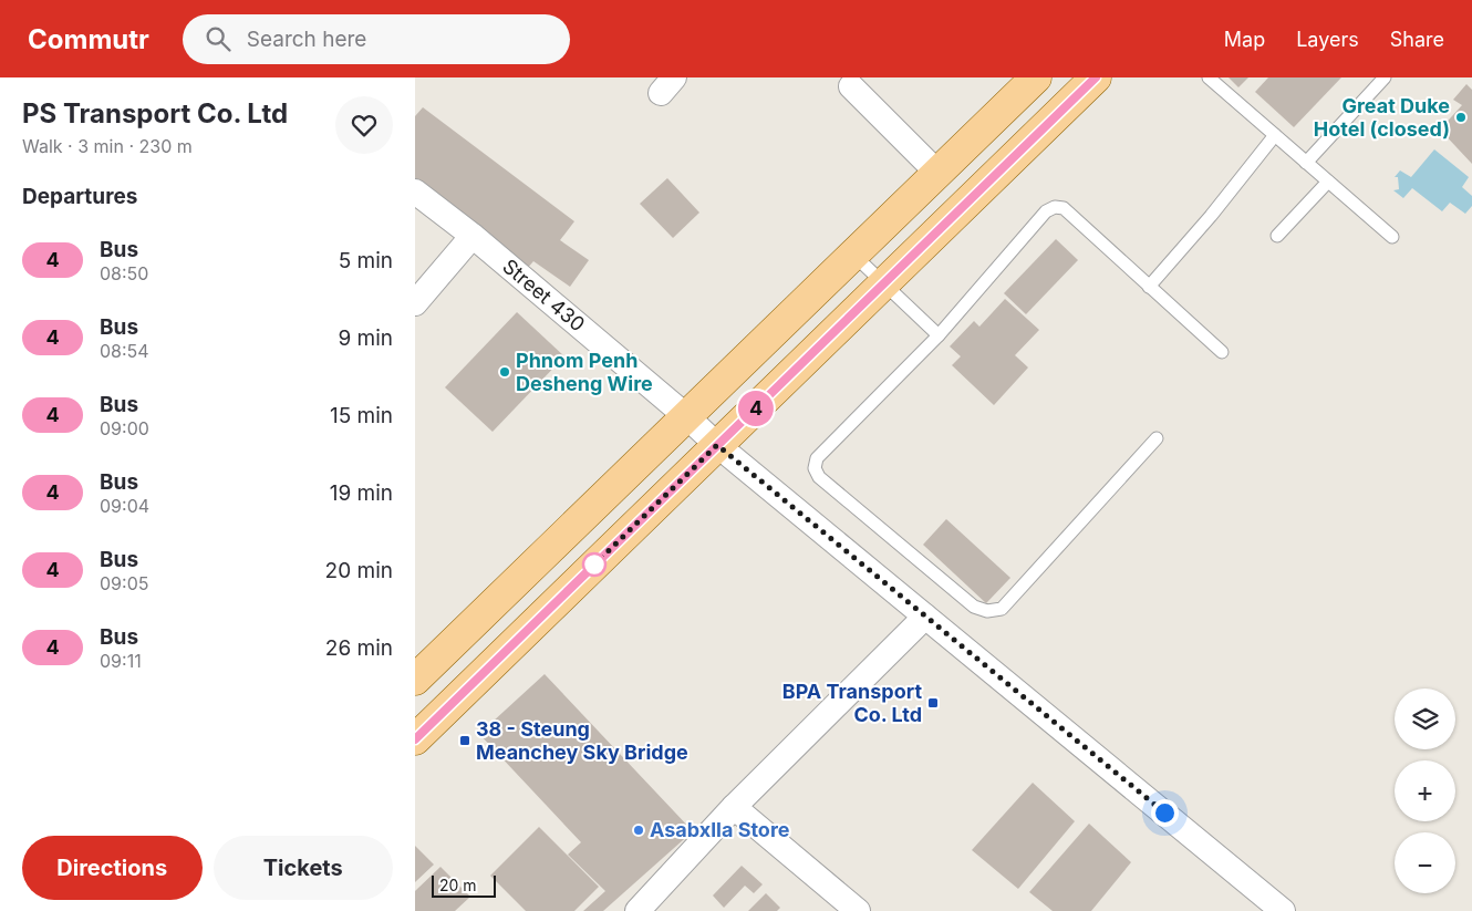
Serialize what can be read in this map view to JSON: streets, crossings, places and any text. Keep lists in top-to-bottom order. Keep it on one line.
{"streets":{"street":["Street 430"]},"places":{"other":["Great Duke Hotel (closed)","Phnom Penh Desheng Wire","Asabxlla Store"],"transit":["BPA Transport Co. Ltd","38 - Steung Meanchey Sky Bridge"]},"lines":["bus line 4"],"scale_bar":"20 m","page":{"header":"Commutr","search":"Search here","nav":["Map","Layers","Share"],"heading":[["PS Transport Co. Ltd","Walk · 3 min · 230 m"],"Departures"],"on_map":"4","list":[{"mark":"4","name":"Bus","note":"08:50","value":"5 min"},{"mark":"4","name":"Bus","note":"08:54","value":"9 min"},{"mark":"4","name":"Bus","note":"09:00","value":"15 min"},{"mark":"4","name":"Bus","note":"09:04","value":"19 min"},{"mark":"4","name":"Bus","note":"09:05","value":"20 min"},{"mark":"4","name":"Bus","note":"09:11","value":"26 min"}],"map_buttons":["+","−"],"buttons":["Directions","Tickets"],"scale":"20 m"}}
